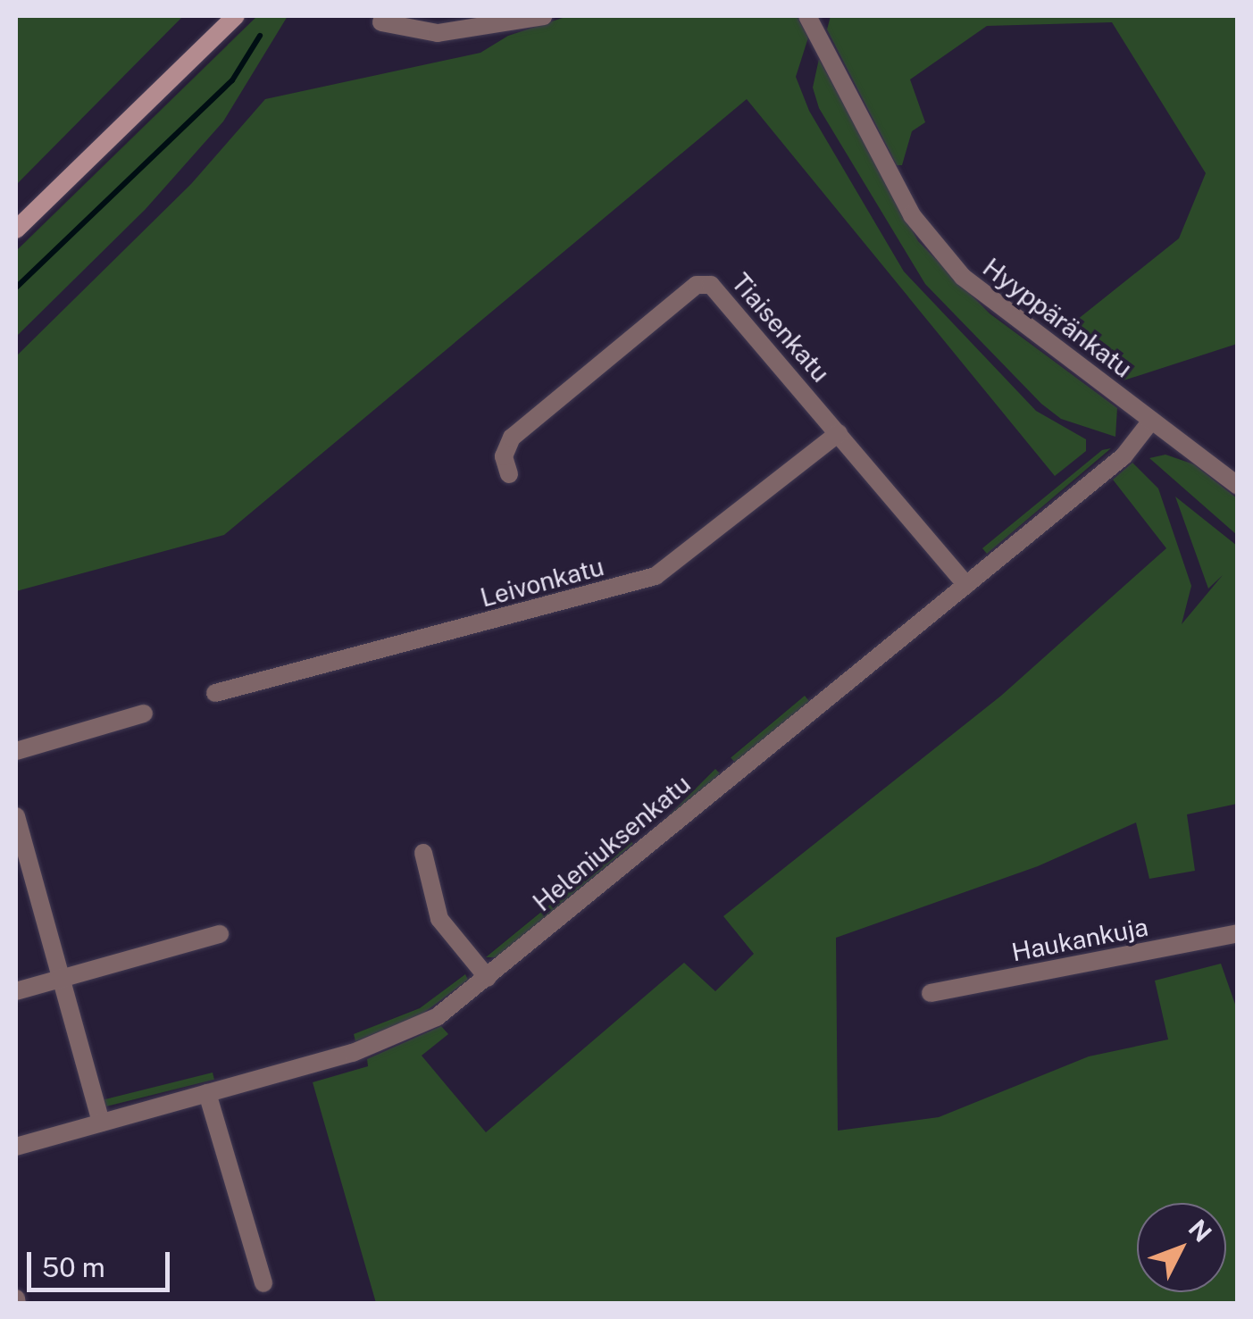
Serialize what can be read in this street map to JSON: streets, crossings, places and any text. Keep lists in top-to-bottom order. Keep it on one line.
{"streets":{"street":["Hyyppäränkatu","Tiaisenkatu","Leivonkatu","Heleniuksenkatu","Haukankuja"]},"crossings":[["Hyyppäränkatu","Heleniuksenkatu"],["Tiaisenkatu","Leivonkatu"],["Tiaisenkatu","Heleniuksenkatu"]],"scale_bar":"50 m","north":"top right"}
